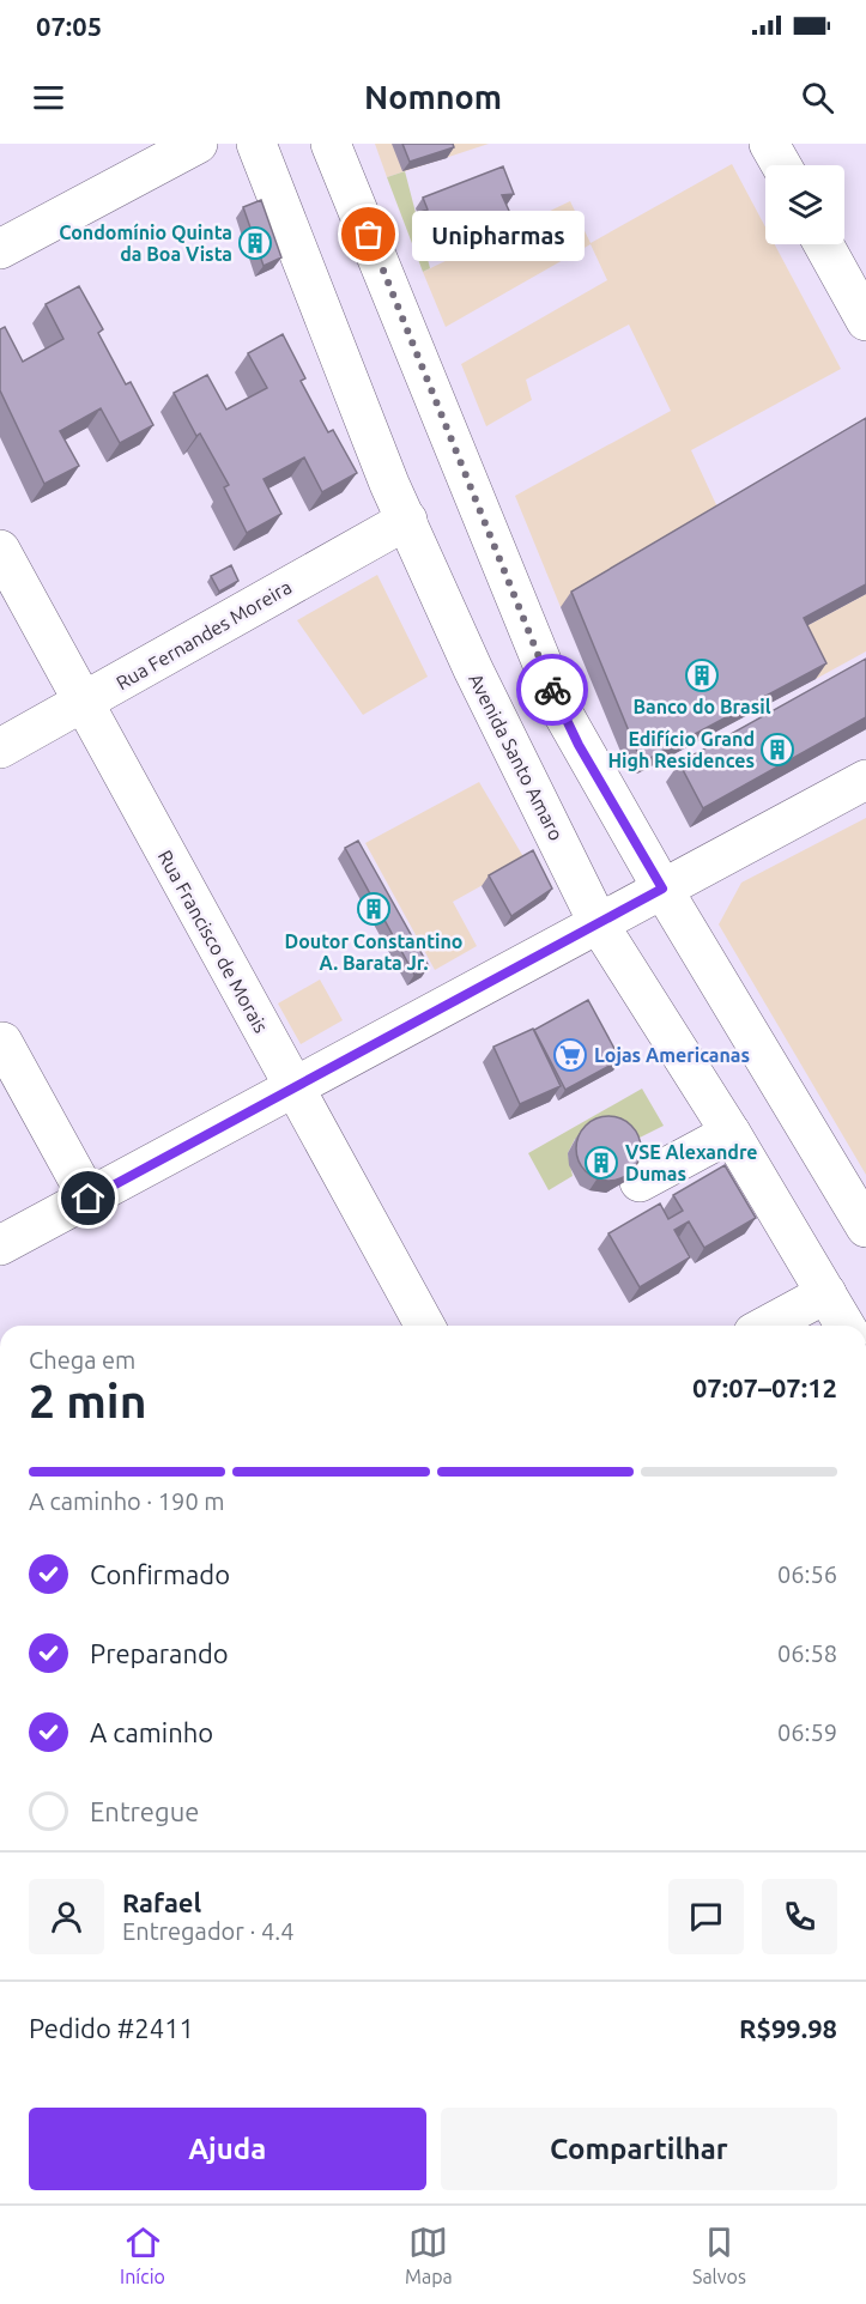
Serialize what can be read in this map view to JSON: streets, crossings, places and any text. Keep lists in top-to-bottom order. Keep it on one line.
{"streets":{"street":["Rua Fernandes Moreira","Avenida Santo Amaro","Rua Francisco de Morais"]},"crossings":[["Rua Fernandes Moreira","Avenida Santo Amaro"],["Rua Fernandes Moreira","Rua Francisco de Morais"]],"places":{"other":["Unipharmas"],"building":["Condomínio Quinta da Boa Vista","Banco do Brasil","Edifício Grand High Residences","Doutor Constantino A. Barata Jr.","VSE Alexandre Dumas"],"supermarket":["Lojas Americanas"]},"page":{"status":"07:05","header":"Nomnom","bubble":"Unipharmas","heading":["2 min","Chega em","07:07–07:12"],"panel":["Rafael","Entregador · 4.4","Pedido #2411","R$99.98"],"bar":"A caminho · 190 m","list":[["Confirmado","06:56"],["Preparando","06:58"],["A caminho","06:59"],"Entregue"],"buttons":["Ajuda","Compartilhar"],"tabs":["Início","Mapa","Salvos"]}}
